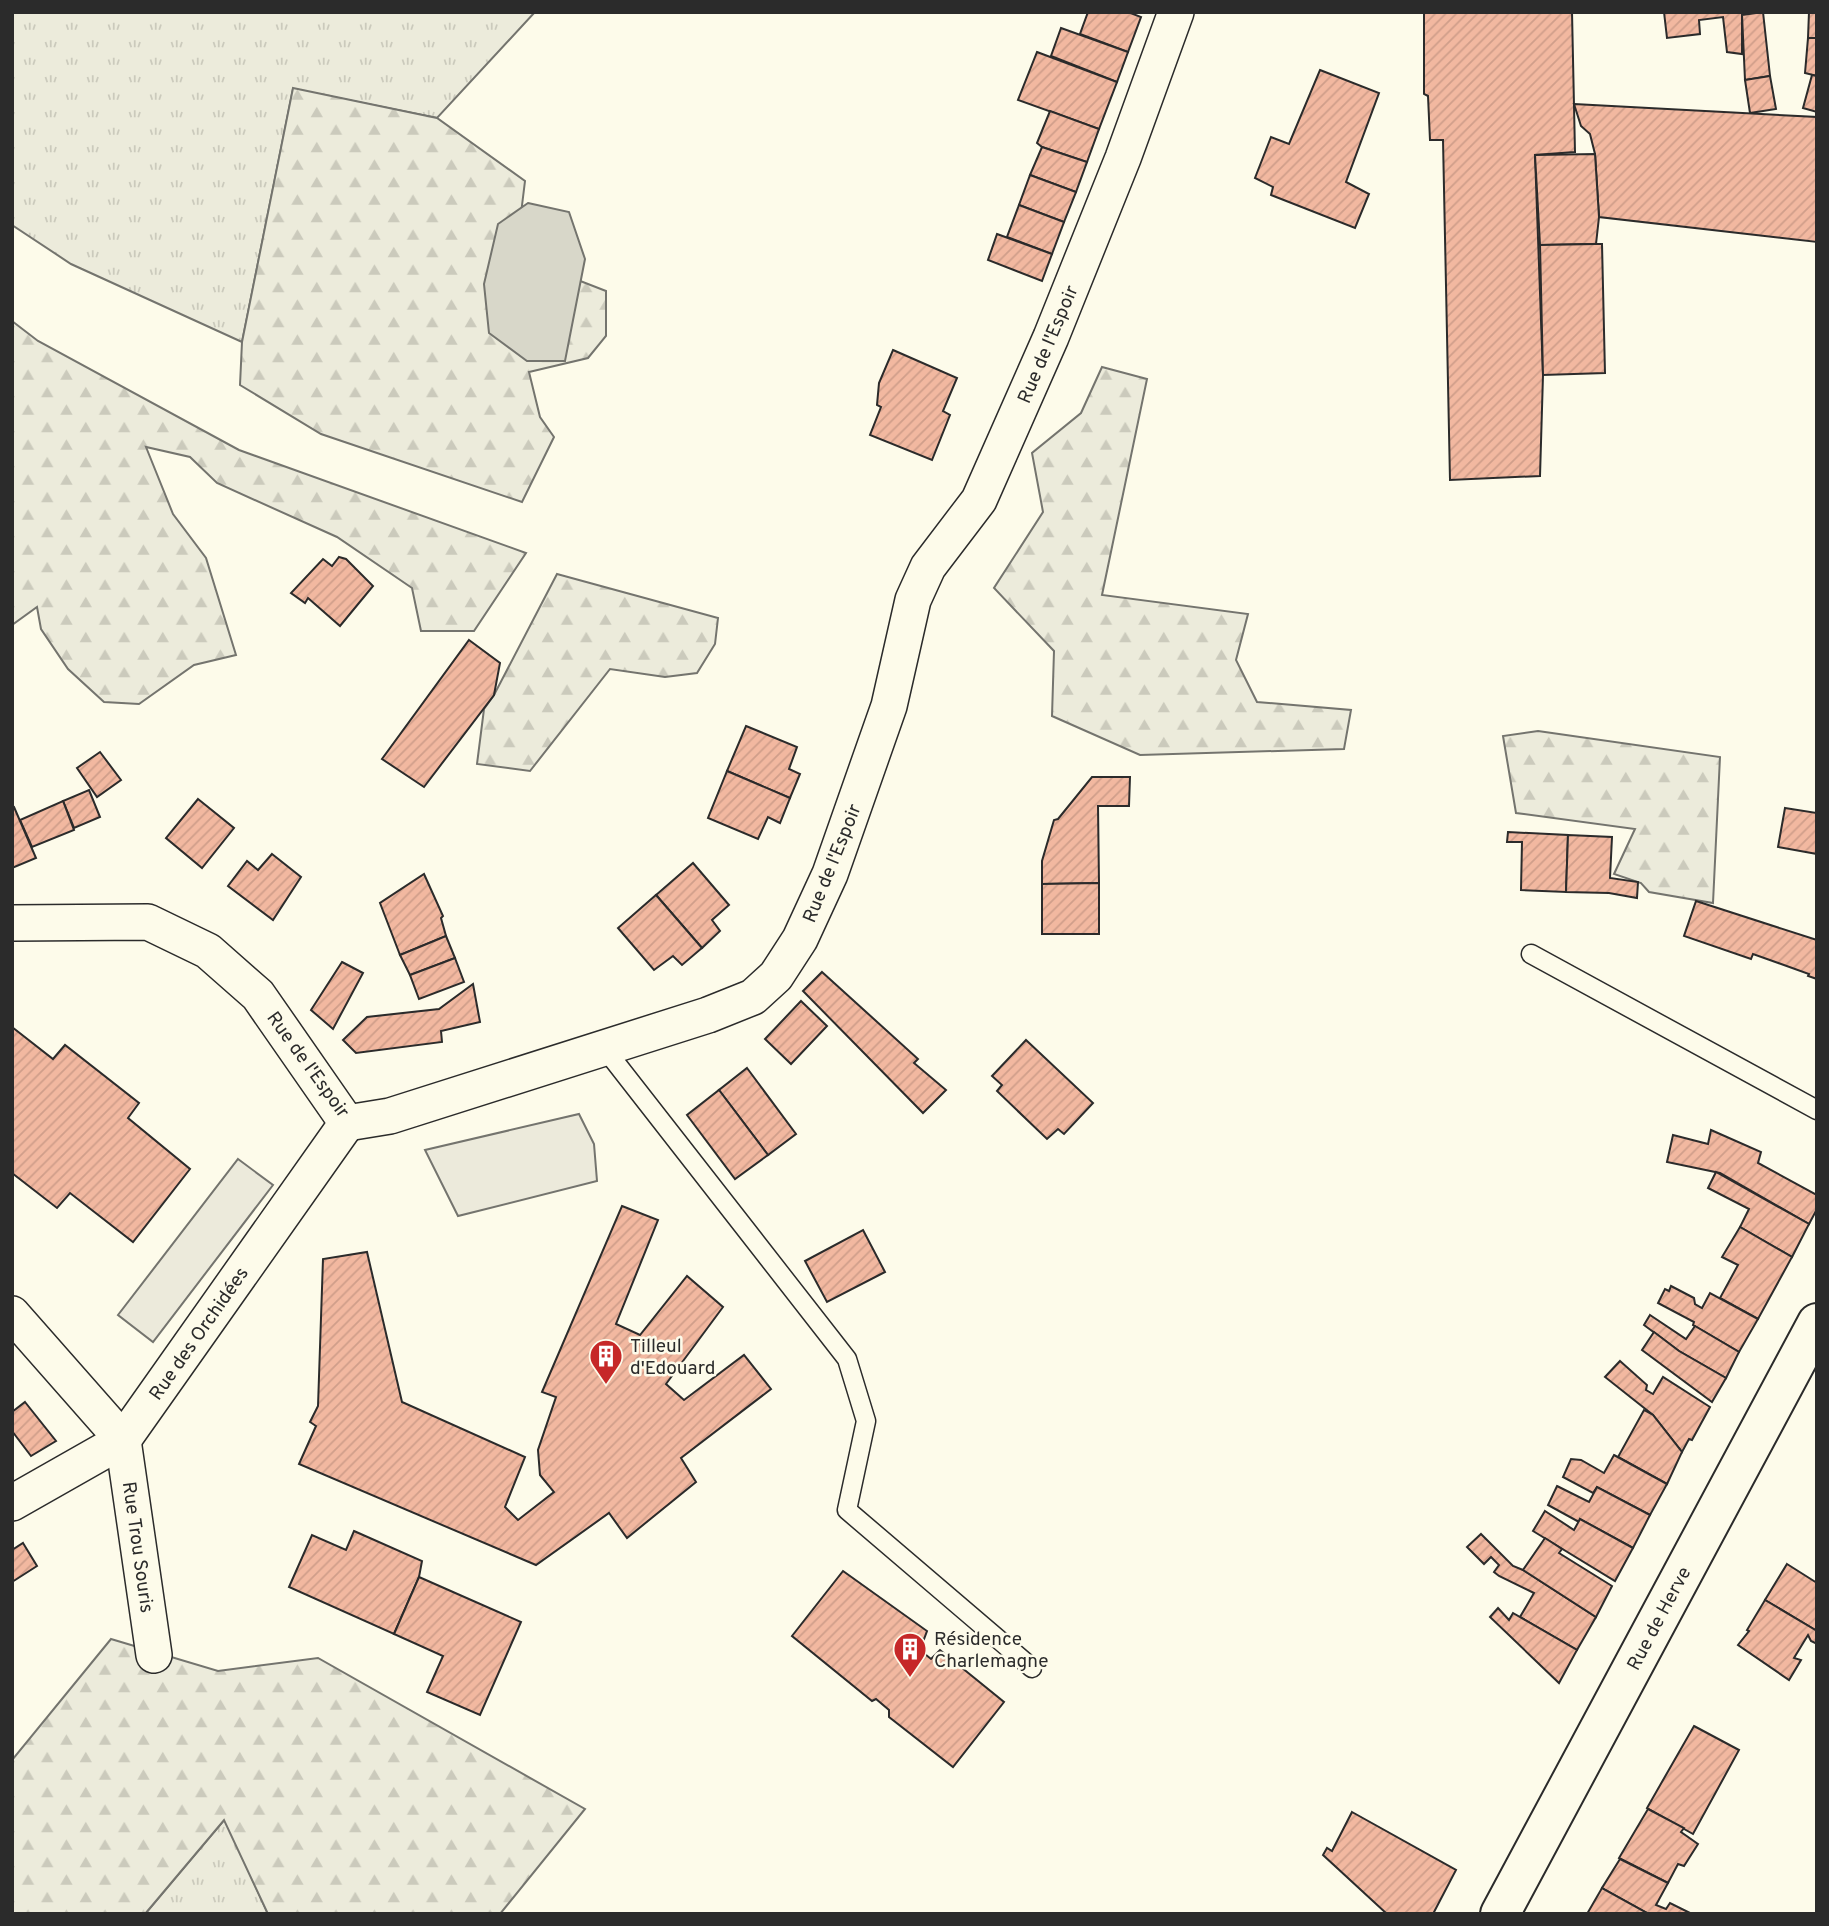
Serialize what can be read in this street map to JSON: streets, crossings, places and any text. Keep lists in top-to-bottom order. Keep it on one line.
{"streets":{"main road":["Rue de Herve"],"street":["Rue de l'Espoir","Rue des Orchidées","Rue Trou Souris"]},"crossings":[["Rue de l'Espoir","Rue des Orchidées"],["Rue des Orchidées","Rue Trou Souris"]],"places":{"building":["Tilleul d'Edouard","Résidence Charlemagne"]}}
